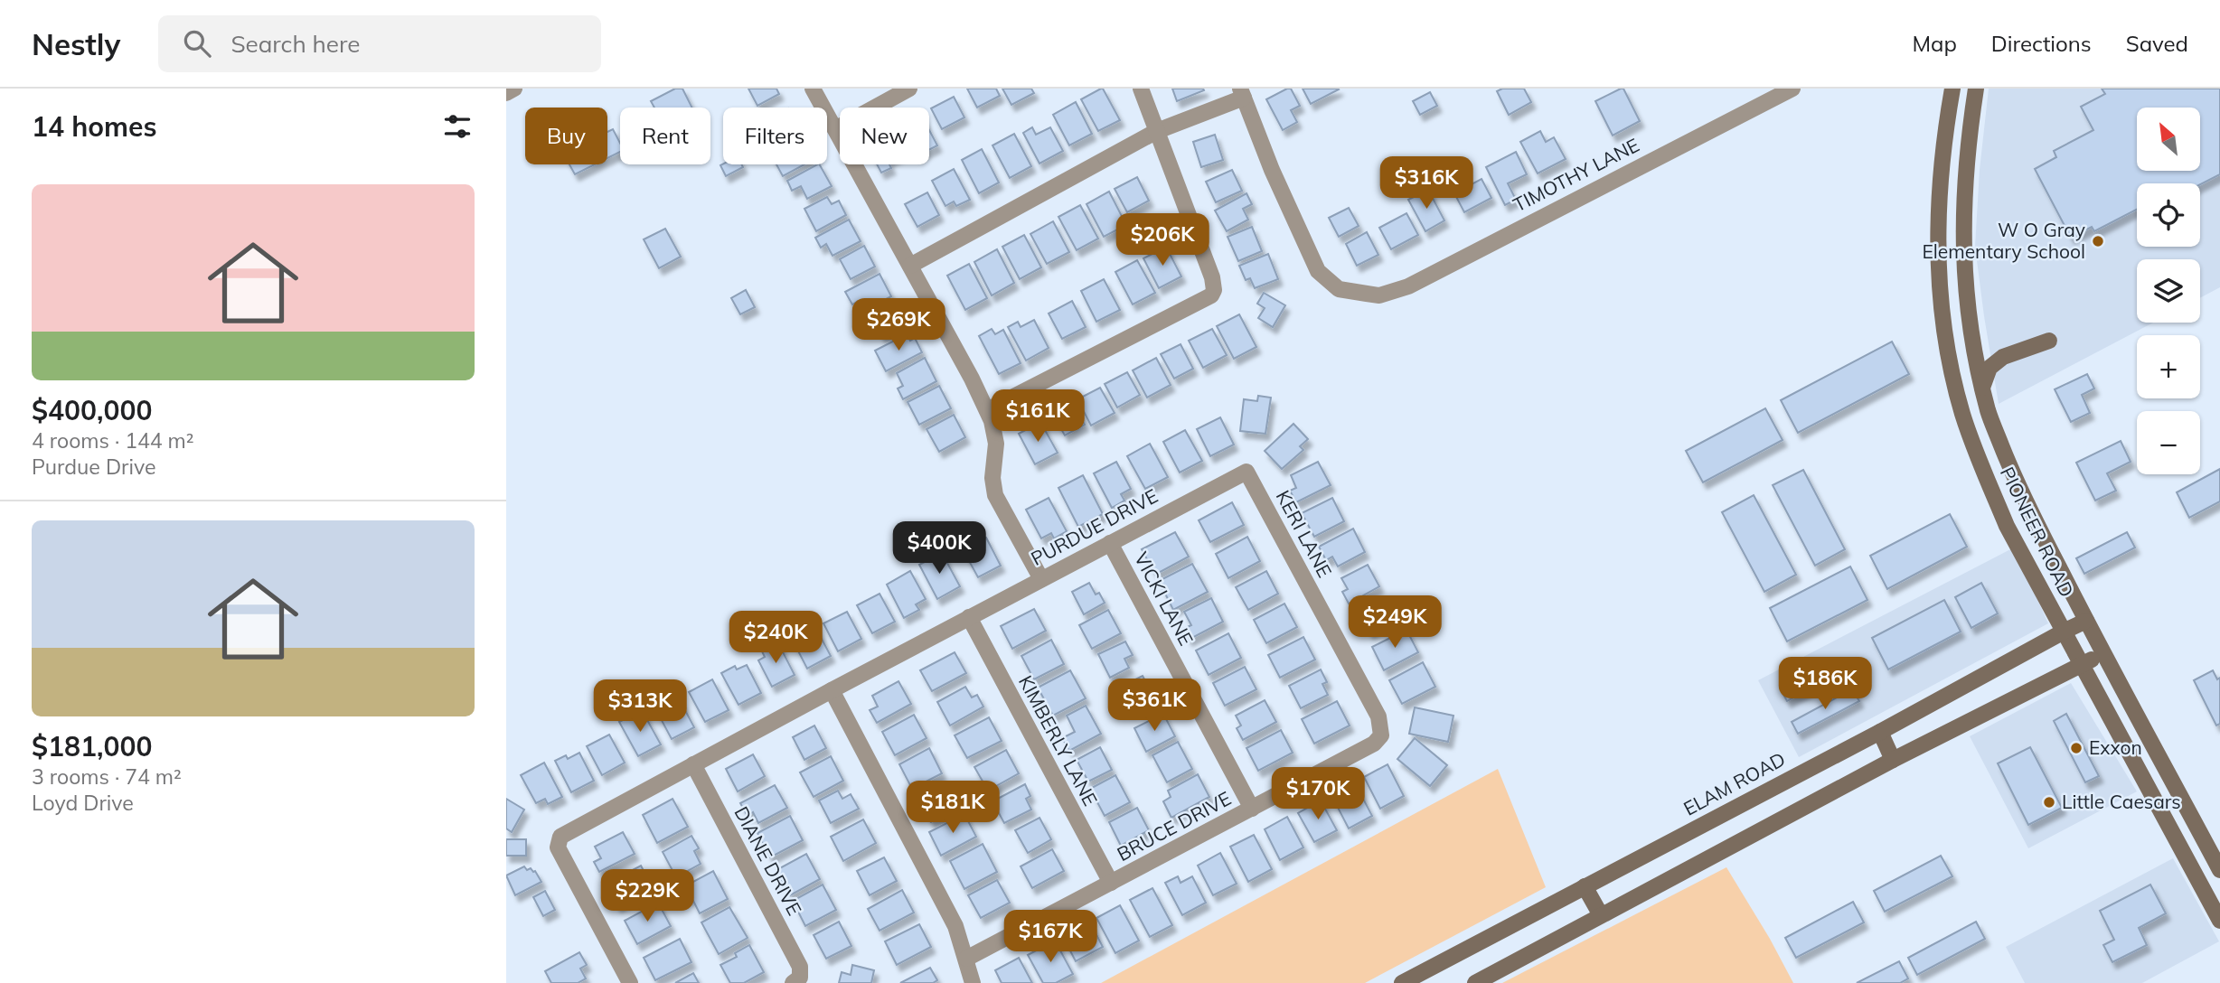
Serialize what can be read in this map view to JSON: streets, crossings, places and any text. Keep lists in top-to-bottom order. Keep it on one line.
{"streets":{"main road":["PIONEER ROAD","ELAM ROAD"],"street":["TIMOTHY LANE","PURDUE DRIVE","KERI LANE","VICKI LANE","KIMBERLY LANE","BRUCE DRIVE","DIANE DRIVE"]},"crossings":[["PURDUE DRIVE","KERI LANE"],["PURDUE DRIVE","VICKI LANE"],["PURDUE DRIVE","KIMBERLY LANE"],["PURDUE DRIVE","DIANE DRIVE"],["PIONEER ROAD","ELAM ROAD"],["KERI LANE","BRUCE DRIVE"],["VICKI LANE","BRUCE DRIVE"],["KIMBERLY LANE","BRUCE DRIVE"]],"places":["W O Gray Elementary School","Exxon","Little Caesars"],"north":"top left","page":{"header":"Nestly","search":"Search here","nav":["Map","Directions","Saved"],"heading":"14 homes","map_buttons":["+","−"],"chip":["Buy","Rent","Filters","New"],"price":["$316K","$206K","$269K","$161K","$400K","$249K","$240K","$186K","$361K","$313K","$170K","$181K","$229K","$167K"],"list":[{"name":"$400,000","note":"4 rooms · 144 m² · Purdue Drive"},{"name":"$181,000","note":"3 rooms · 74 m² · Loyd Drive"}]}}
